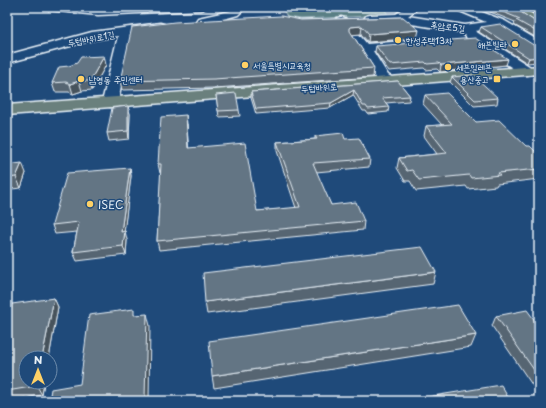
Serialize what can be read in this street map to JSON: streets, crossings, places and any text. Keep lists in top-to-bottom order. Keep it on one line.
{"streets":{"main road":["두텁바위로"],"street":["후암로5길","두텁바위로1길"]},"crossings":[["후암로5길","두텁바위로"]],"places":{"other":["한성주택13차","해븐빌라","서울특별시교육청","세븐일레븐","남영동 주민센터","ISEC"],"transit":["용산중고"]},"north":"top"}
